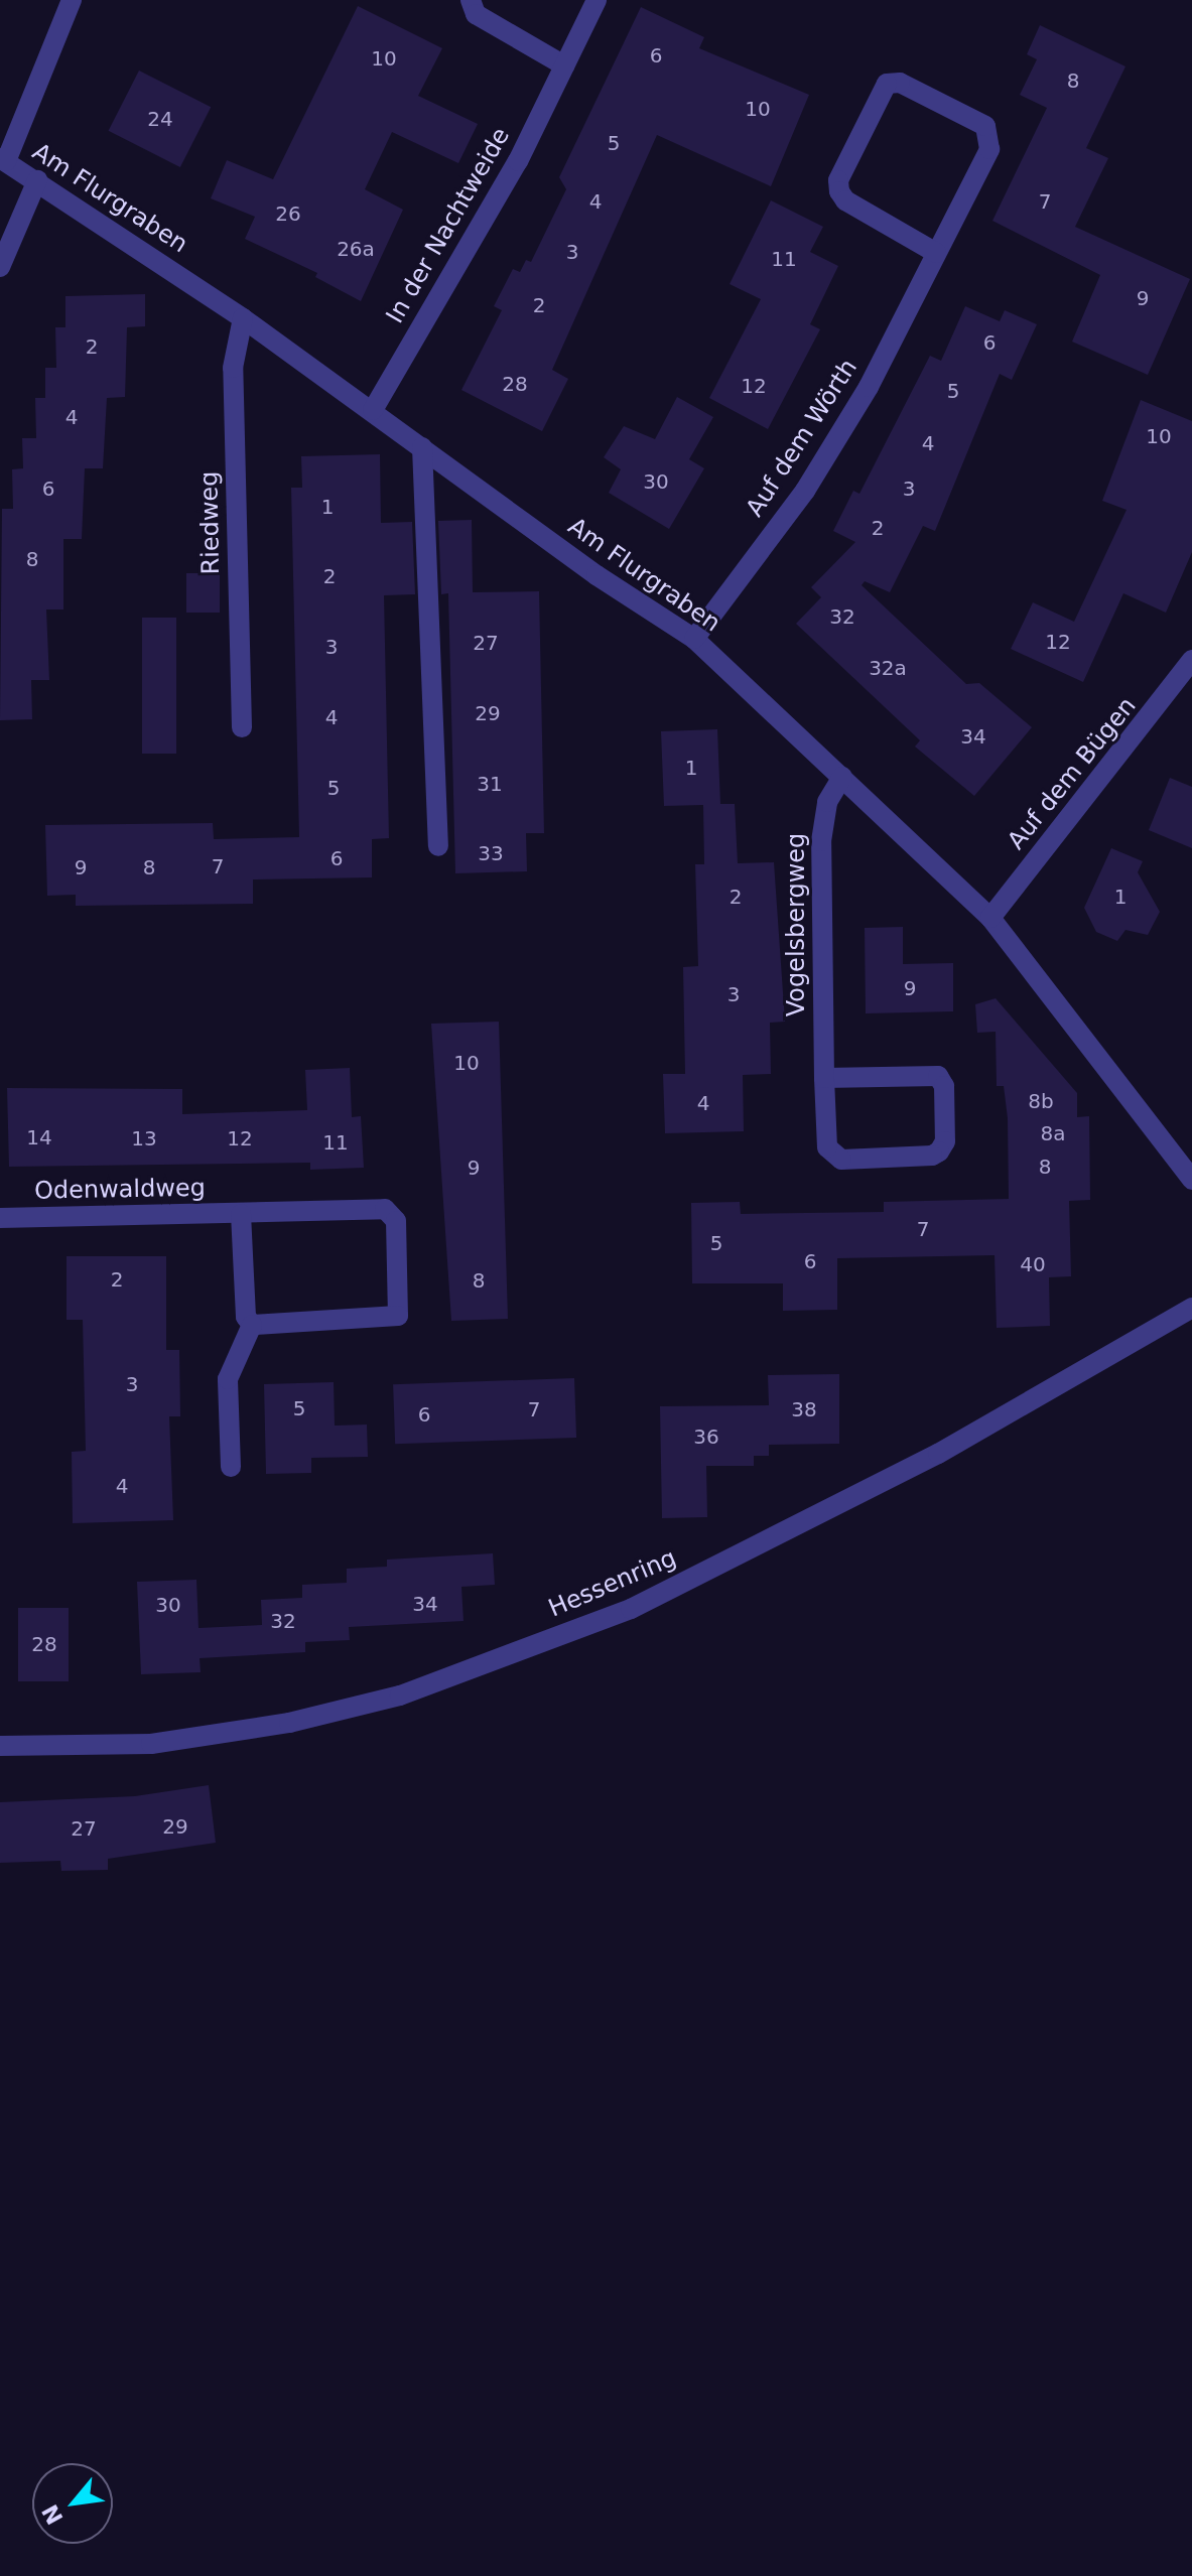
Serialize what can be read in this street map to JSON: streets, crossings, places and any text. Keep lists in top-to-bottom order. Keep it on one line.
{"streets":{"street":["Am Flurgraben","In der Nachtweide","Auf dem Wörth","Riedweg","Auf dem Bügen","Vogelsbergweg","Odenwaldweg","Hessenring"]},"crossings":[["Am Flurgraben","In der Nachtweide"],["Am Flurgraben","Auf dem Wörth"],["Am Flurgraben","Riedweg"],["Am Flurgraben","Auf dem Bügen"],["Am Flurgraben","Vogelsbergweg"]],"house_numbers":["6","10","8","10","24","5","4","7","26","26a","3","11","9","2","6","2","28","12","5","4","10","4","30","6","3","1","2","8","2","32","12","27","3","32a","29","4","34","1","31","5","33","6","7","9","8","2","1","9","3","10","8b","4","8a","14","13","12","11","8","9","7","5","6","40","2","8","3","5","7","38","6","36","4","34","30","32","28","29","27"],"north":"bottom left"}
